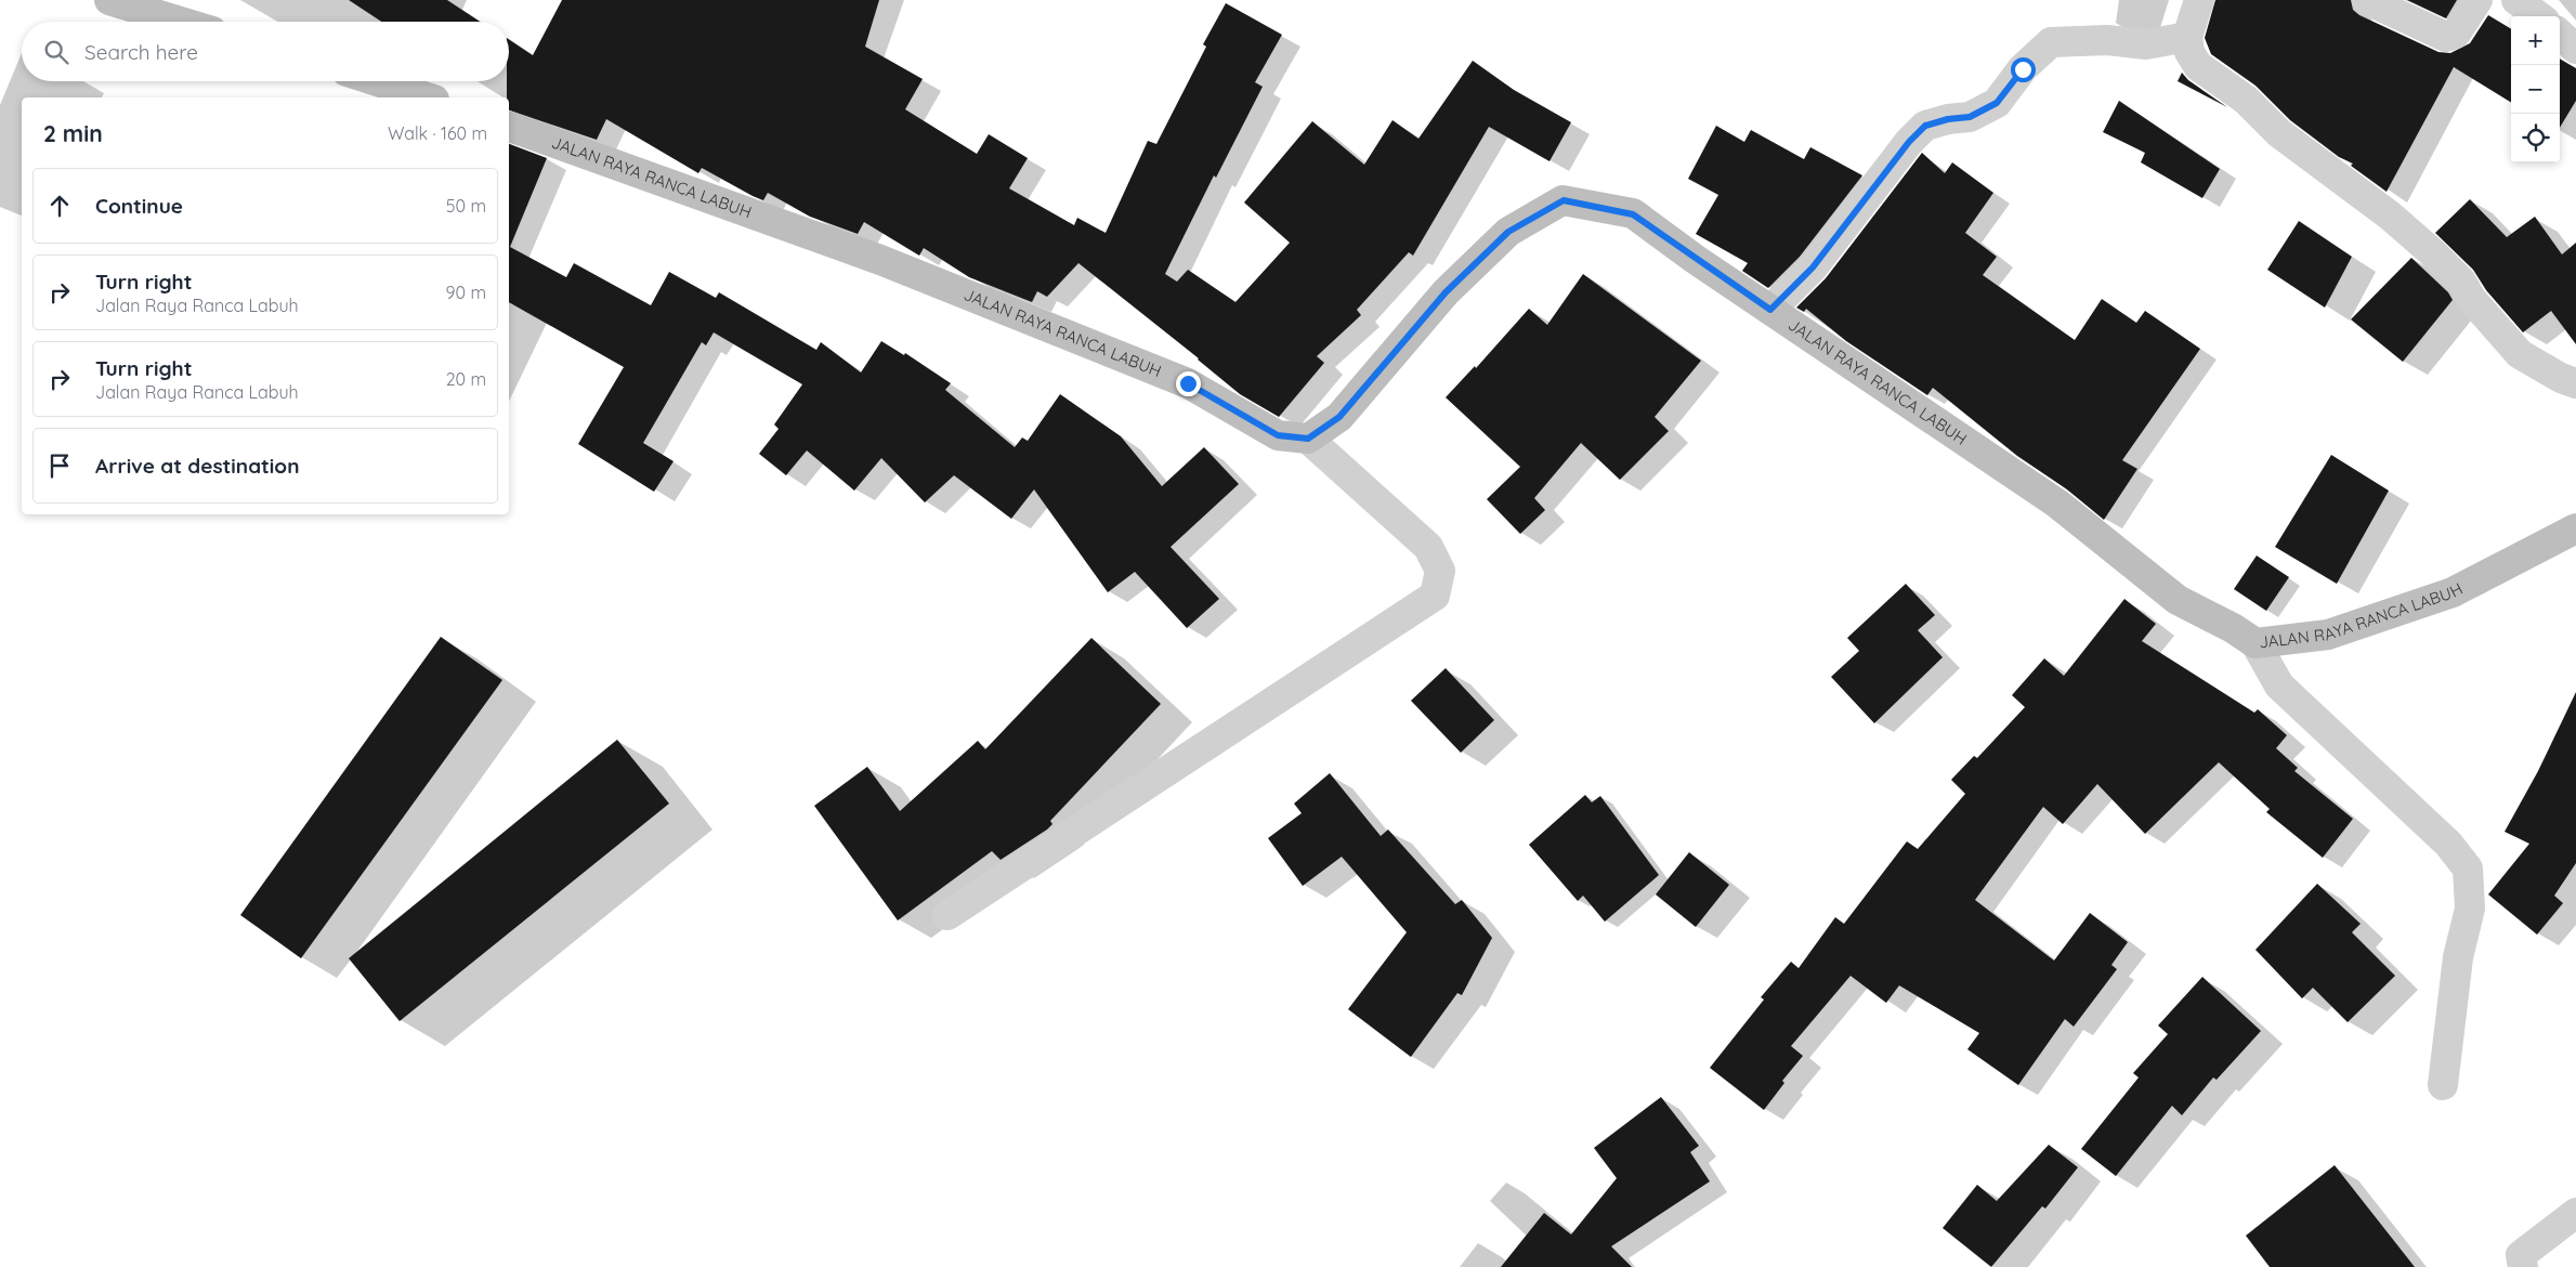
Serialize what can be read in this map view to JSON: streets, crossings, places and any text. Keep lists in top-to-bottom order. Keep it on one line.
{"streets":{"street":["JALAN RAYA RANCA LABUH"]},"page":{"map_buttons":["+","−"],"search":"Search here","heading":["2 min","Walk · 160 m"],"list":[["Continue","50 m"],["Turn right","Jalan Raya Ranca Labuh","90 m"],["Turn right","Jalan Raya Ranca Labuh","20 m"],"Arrive at destination"]}}
